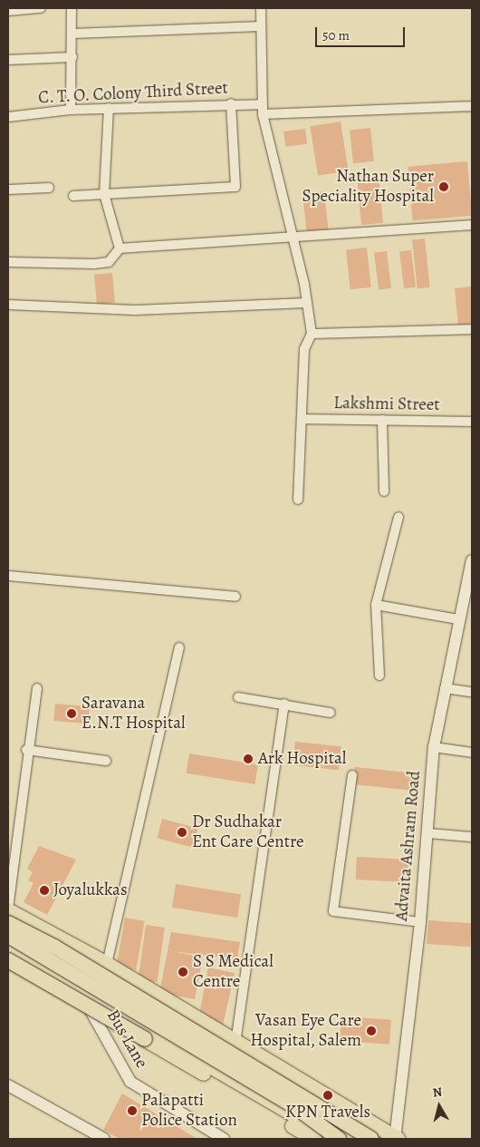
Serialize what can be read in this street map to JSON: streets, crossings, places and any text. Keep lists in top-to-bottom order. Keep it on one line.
{"streets":{"street":["C. T. O. Colony Third Street","Lakshmi Street","Advaita Ashram Road","Bus Lane"]},"places":["Nathan Super Speciality Hospital","Saravana E.N.T Hospital","Ark Hospital","Dr Sudhakar Ent Care Centre","Joyalukkas","S S Medical Centre","Vasan Eye Care Hospital, Salem","KPN Travels","Palapatti Police Station"],"scale_bar":"50 m","north":"top"}
